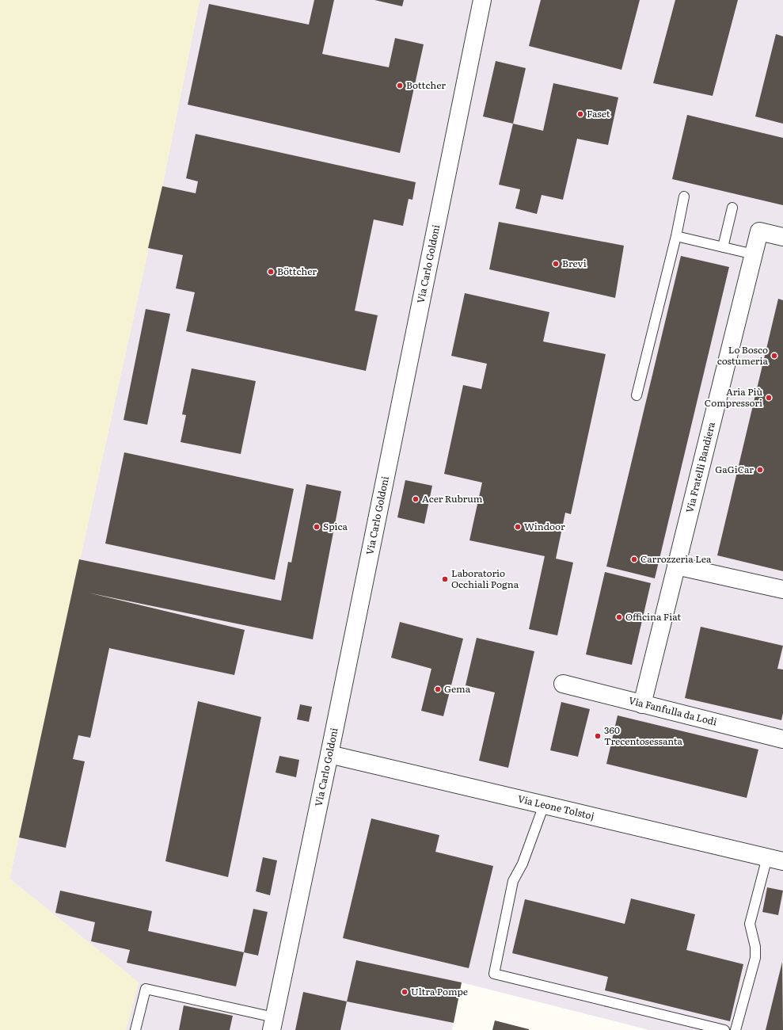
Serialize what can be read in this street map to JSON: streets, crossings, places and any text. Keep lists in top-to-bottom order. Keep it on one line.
{"streets":{"street":["Via Carlo Goldoni","Via Fratelli Bandiera","Via Fanfulla da Lodi","Via Leone Tolstoj"]},"crossings":[["Via Carlo Goldoni","Via Leone Tolstoj"],["Via Fratelli Bandiera","Via Fanfulla da Lodi"]],"places":["Bottcher","Faset","Brevi","Böttcher","Lo Bosco costumeria","Aria Più Compressori","GaGiCar","Acer Rubrum","Spica","Windoor","Carrozzeria Lea","Laboratorio Occhiali Pogna","Officina Fiat","Gema","360 Trecentosessanta","Ultra Pompe"]}
